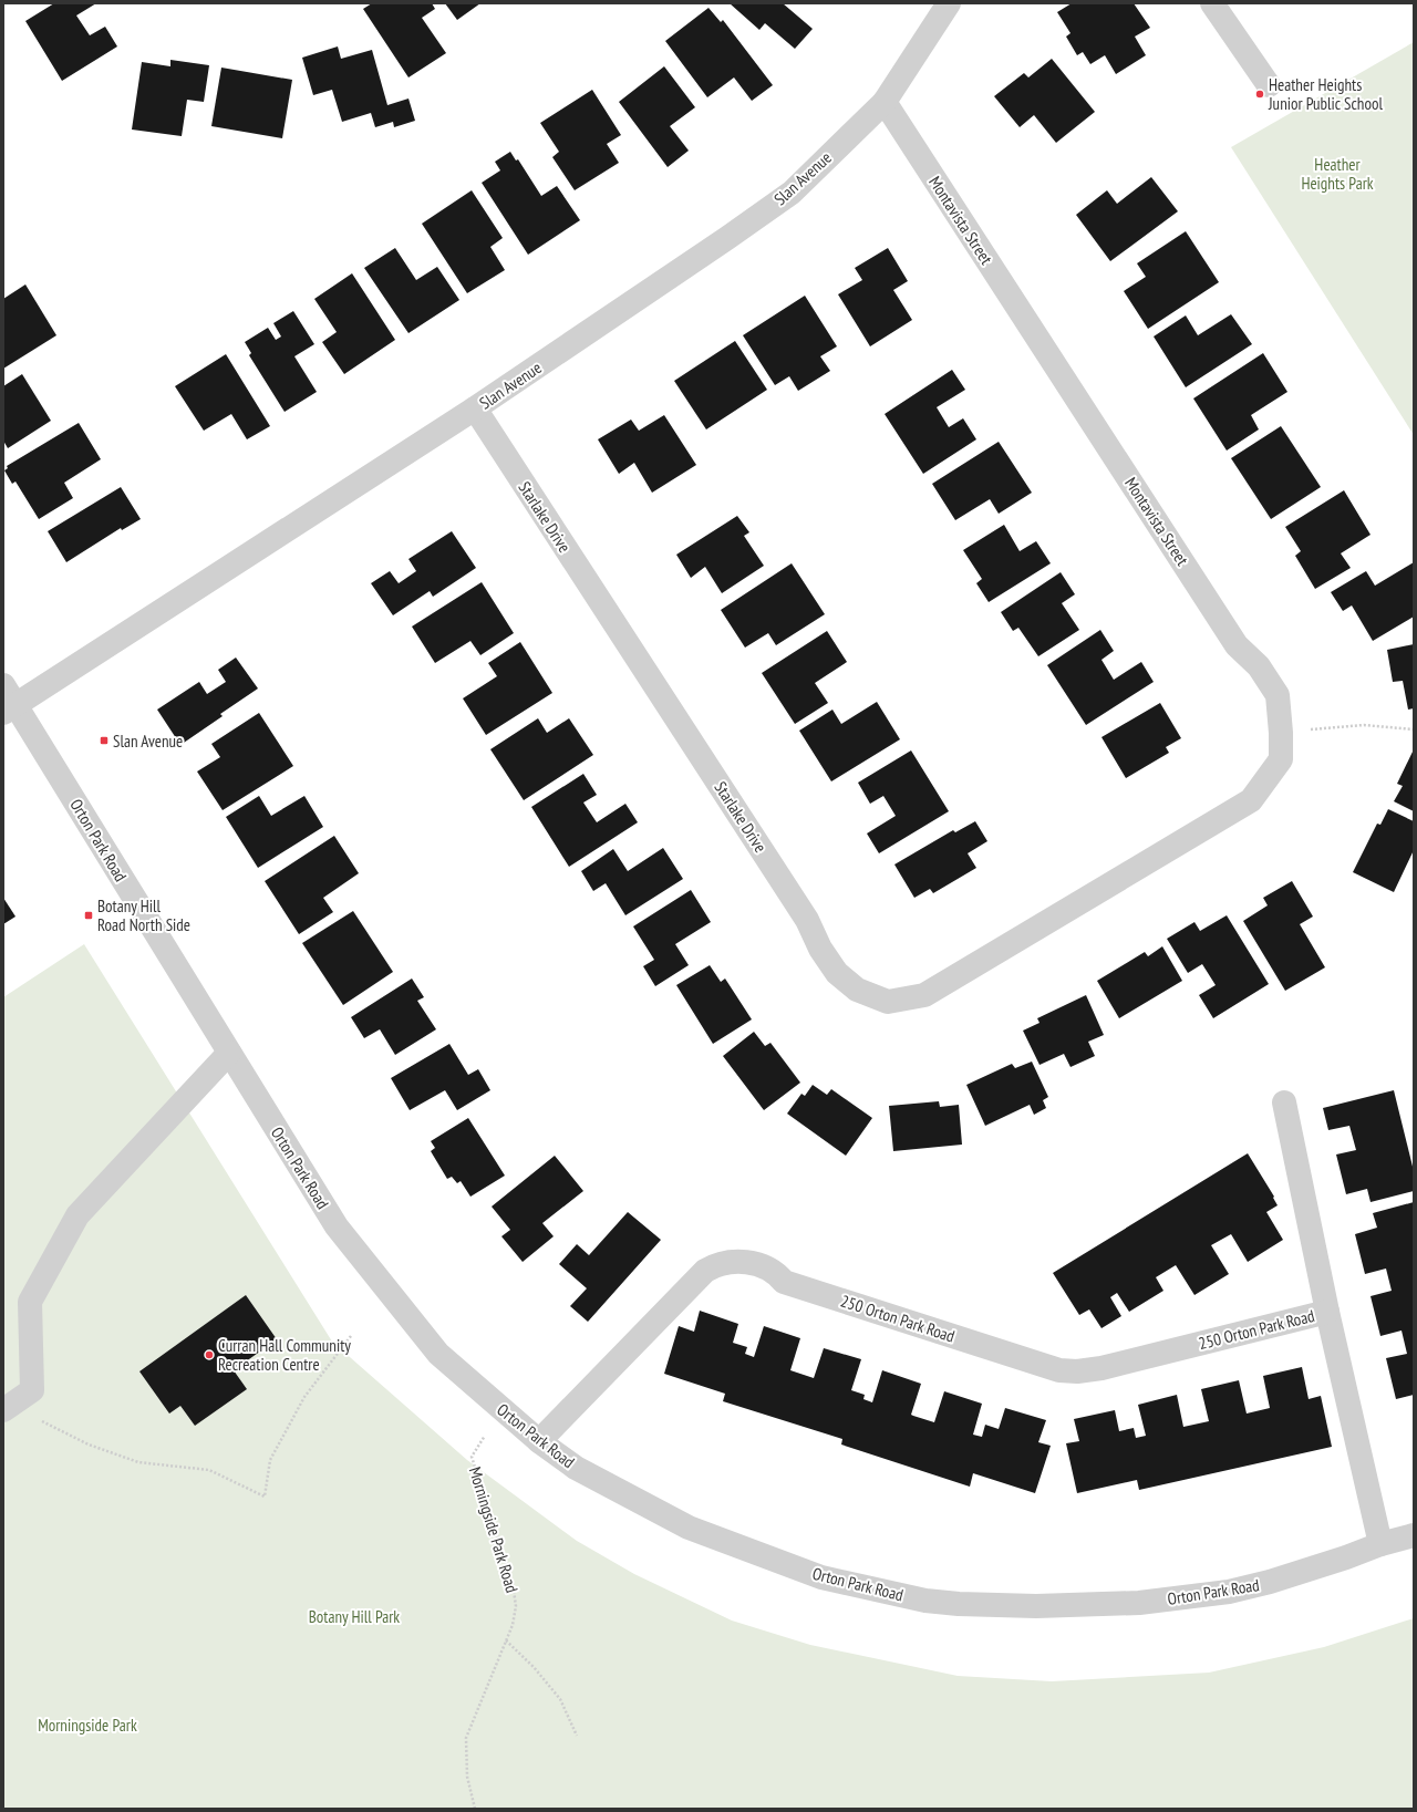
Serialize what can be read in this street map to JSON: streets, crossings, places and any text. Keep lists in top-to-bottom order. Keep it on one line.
{"streets":{"street":["Slan Avenue","Montavista Street","Starlake Drive","Orton Park Road","250 Orton Park Road"],"path":["Morningside Park Road"]},"crossings":[["Slan Avenue","Montavista Street"],["Slan Avenue","Starlake Drive"],["Slan Avenue","Orton Park Road"],["Montavista Street","Starlake Drive"],["Orton Park Road","250 Orton Park Road"],["Orton Park Road","Morningside Park Road"]],"parks":["Heather Heights Park","Botany Hill Park","Morningside Park"],"places":{"other":["Heather Heights Junior Public School","Curran Hall Community Recreation Centre"],"transit":["Slan Avenue","Botany Hill Road North Side"]}}
